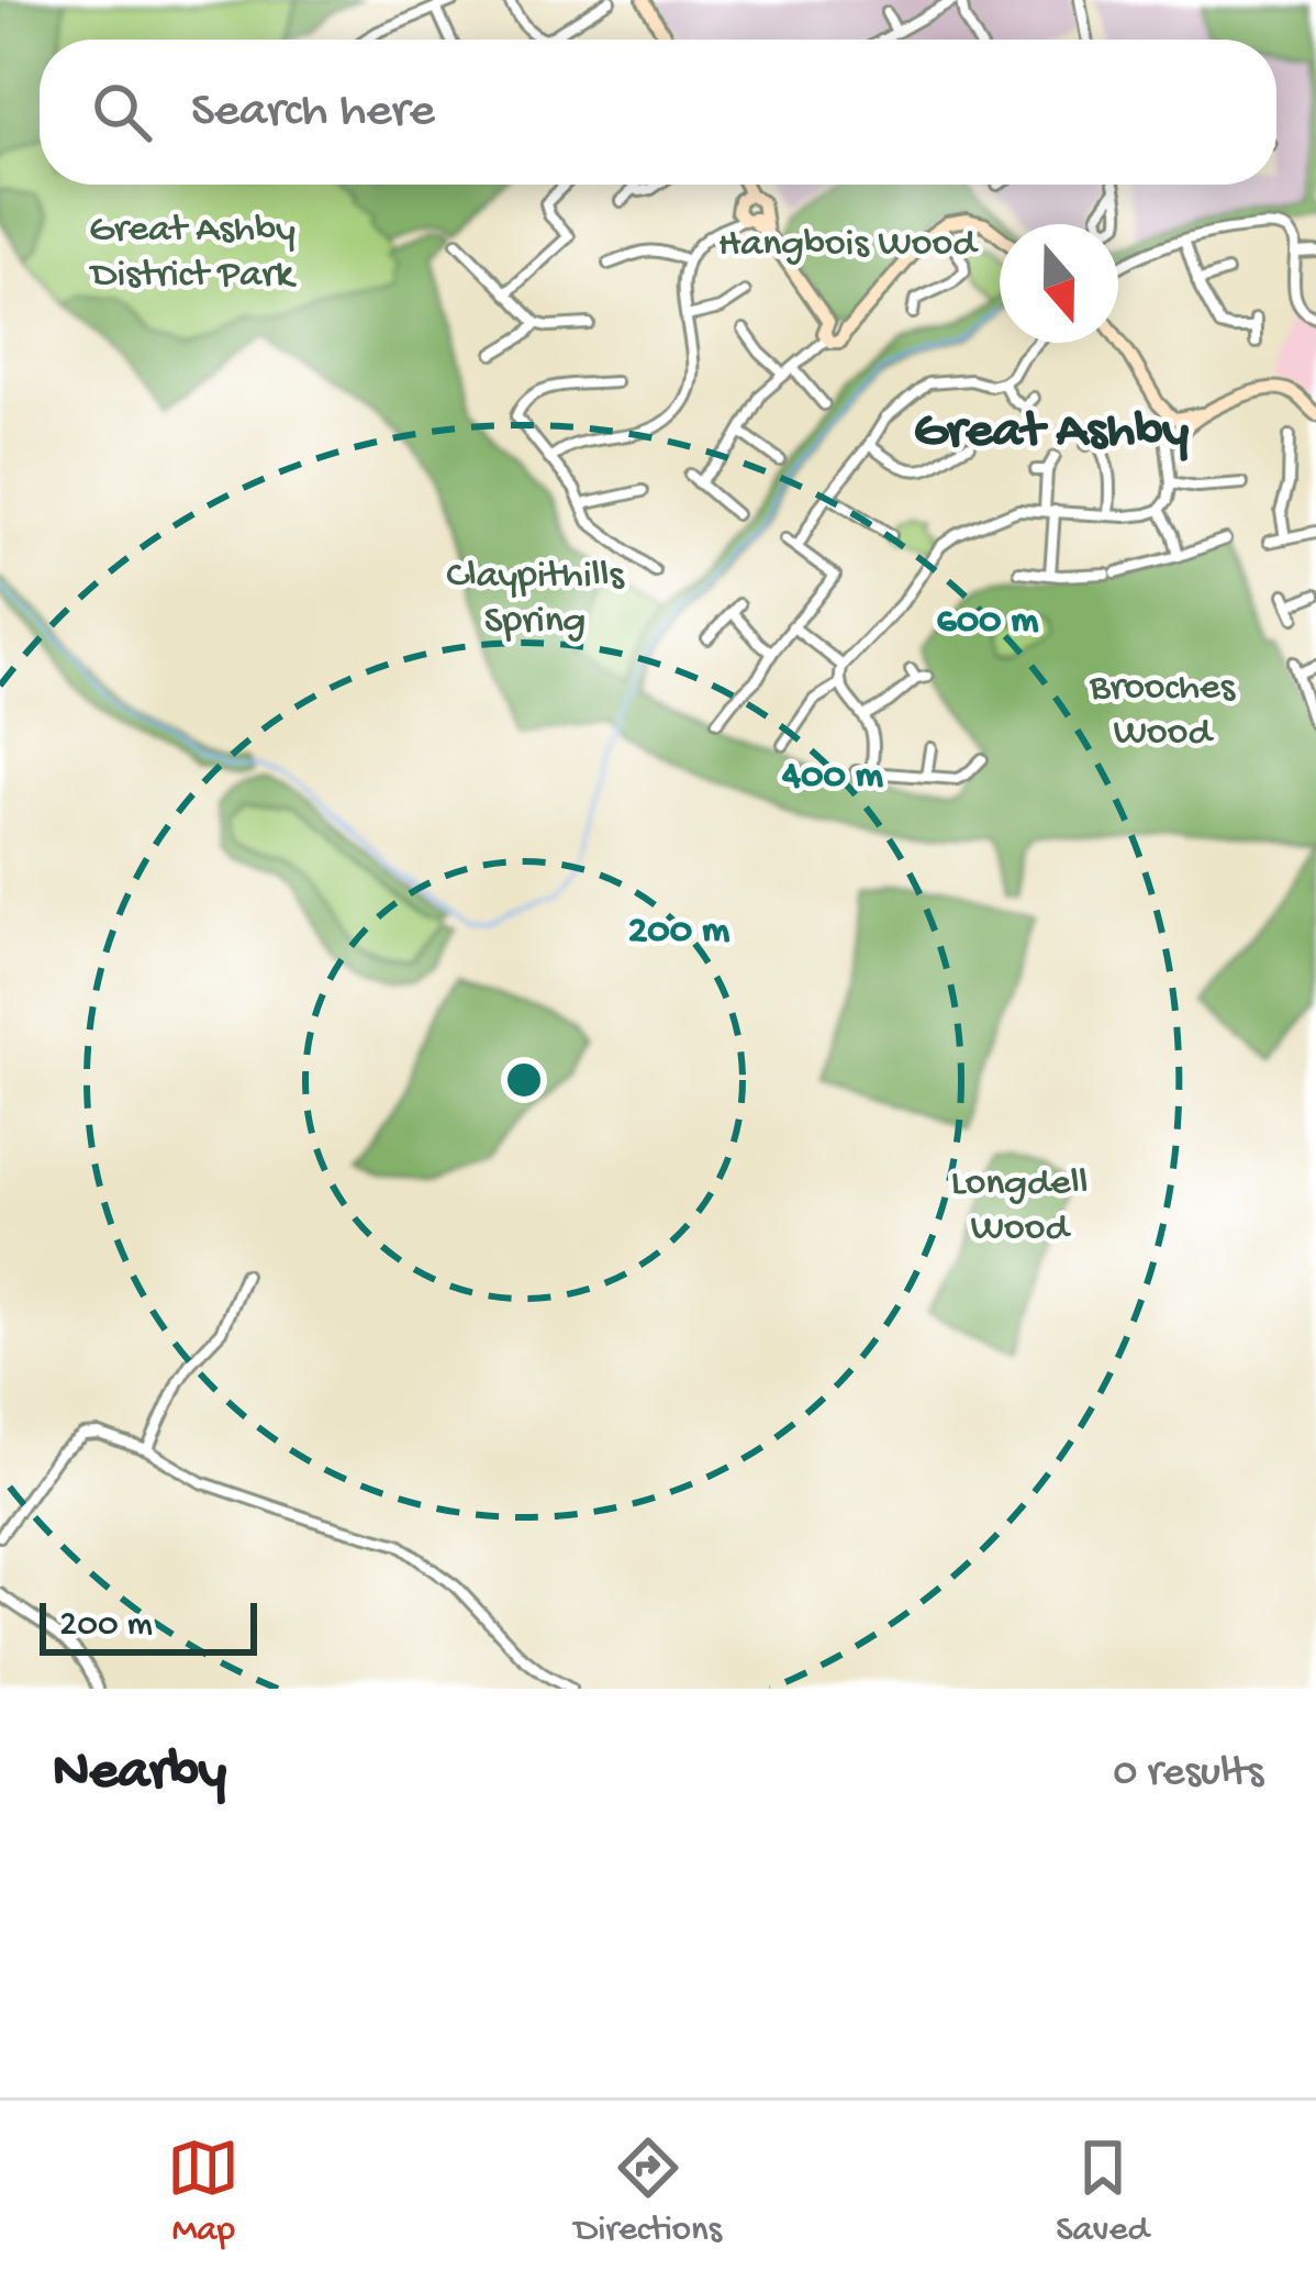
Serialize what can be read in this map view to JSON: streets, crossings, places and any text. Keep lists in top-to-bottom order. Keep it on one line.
{"districts":["Great Ashby"],"parks":["Great Ashby District Park","Hangbois Wood","Claypithills Spring","Brooches Wood","Longdell Wood"],"scale_bar":"200 m","north":"bottom","page":{"search":"Search here","scale":"200 m","heading":["Nearby","0 results"],"nav":["Map","Directions","Saved"]},"rings":["600 m","400 m","200 m"]}
